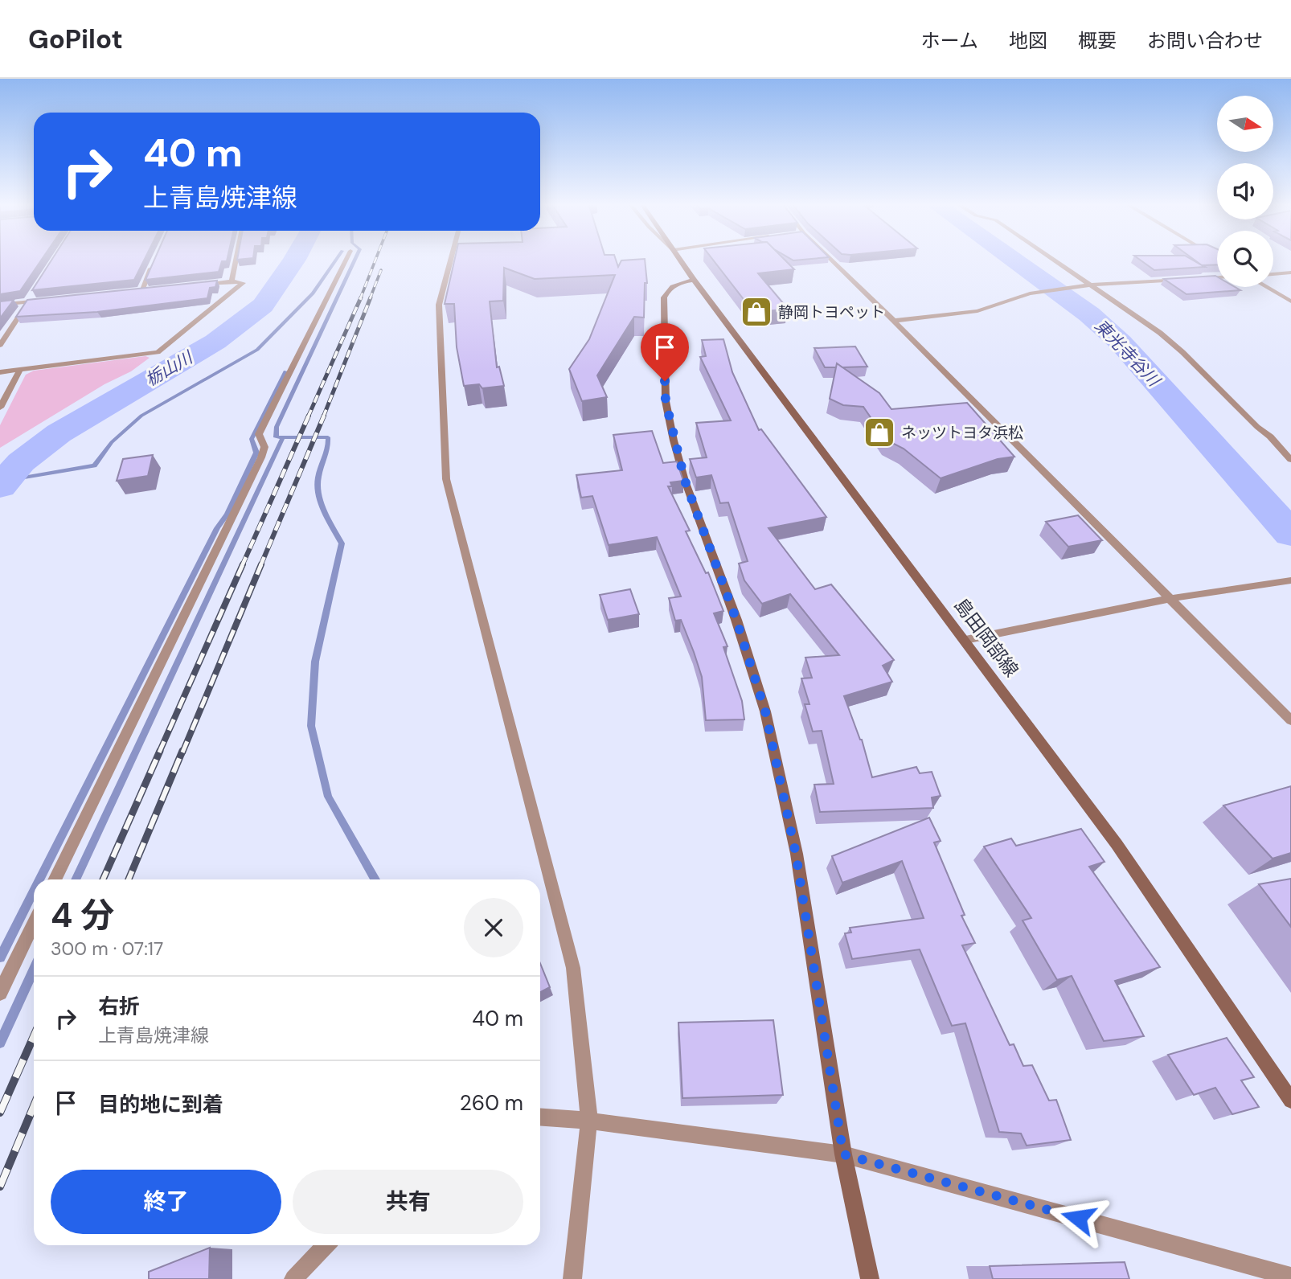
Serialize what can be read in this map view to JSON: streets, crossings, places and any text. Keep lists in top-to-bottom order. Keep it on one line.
{"streets":{"main road":["島田岡部線"]},"water":["東光寺谷川","栃山川"],"places":{"shop":["静岡トヨペット","ネッツトヨタ浜松"]},"north":"right","page":{"header":"GoPilot","nav":["ホーム","地図","概要","お問い合わせ"],"turn":["40 m","上青島焼津線"],"heading":["4 分","300 m · 07:17"],"list":[{"name":"右折","note":"上青島焼津線","value":"40 m"},{"name":"目的地に到着","value":"260 m"}],"buttons":["終了","共有"]}}
